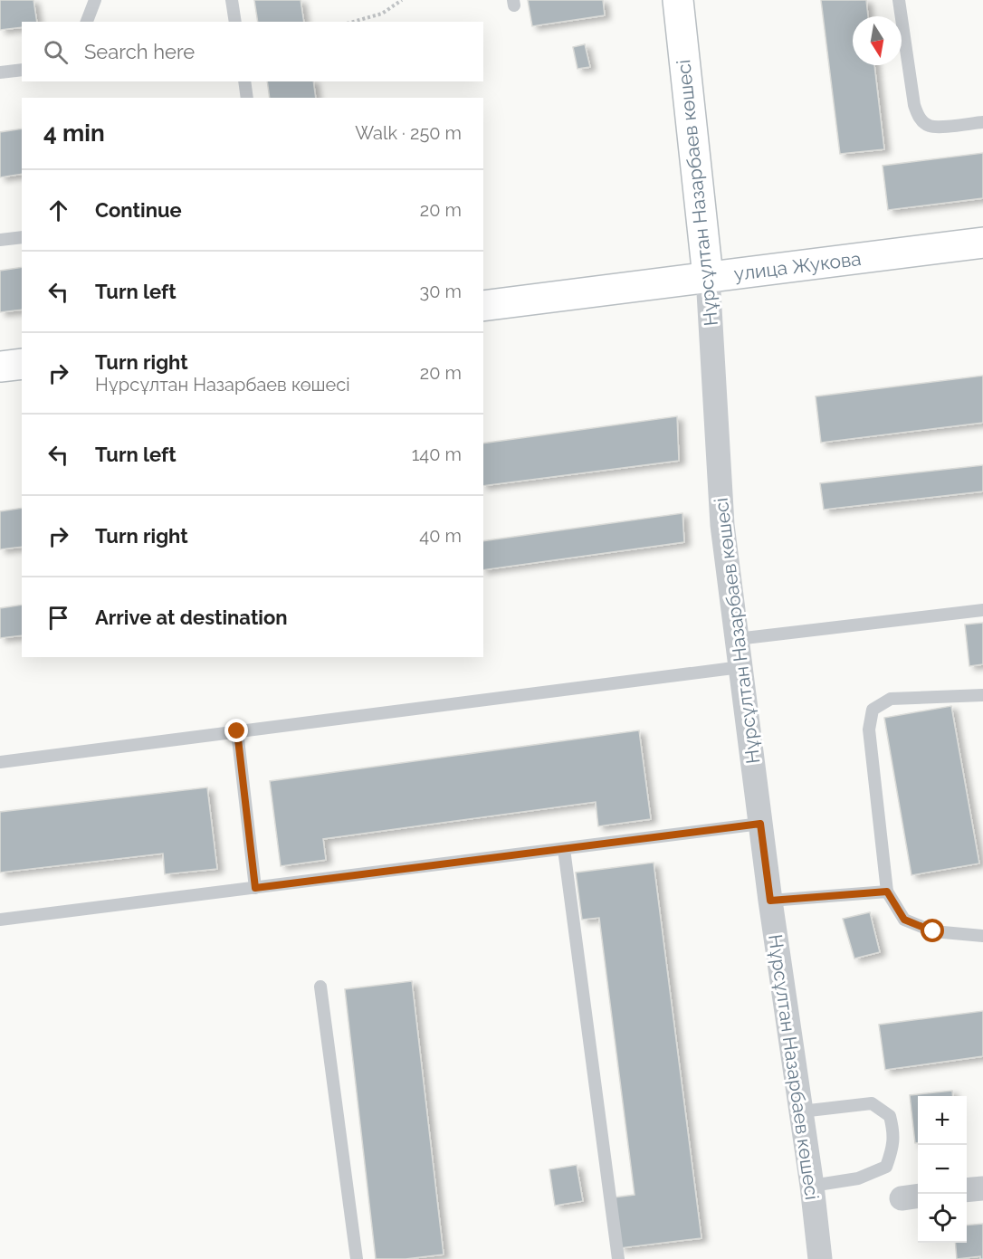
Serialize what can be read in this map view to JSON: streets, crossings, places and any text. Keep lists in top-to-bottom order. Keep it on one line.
{"streets":{"main road":["Нұрсұлтан Назарбаев көшесі","улица Жукова"]},"crossings":[["Нұрсұлтан Назарбаев көшесі","улица Жукова"]],"north":"bottom","page":{"search":"Search here","heading":["4 min","Walk · 250 m"],"list":[["Continue","20 m"],["Turn left","30 m"],["Turn right","Нұрсұлтан Назарбаев көшесі","20 m"],["Turn left","140 m"],["Turn right","40 m"],"Arrive at destination"],"map_buttons":["+","−"]}}
